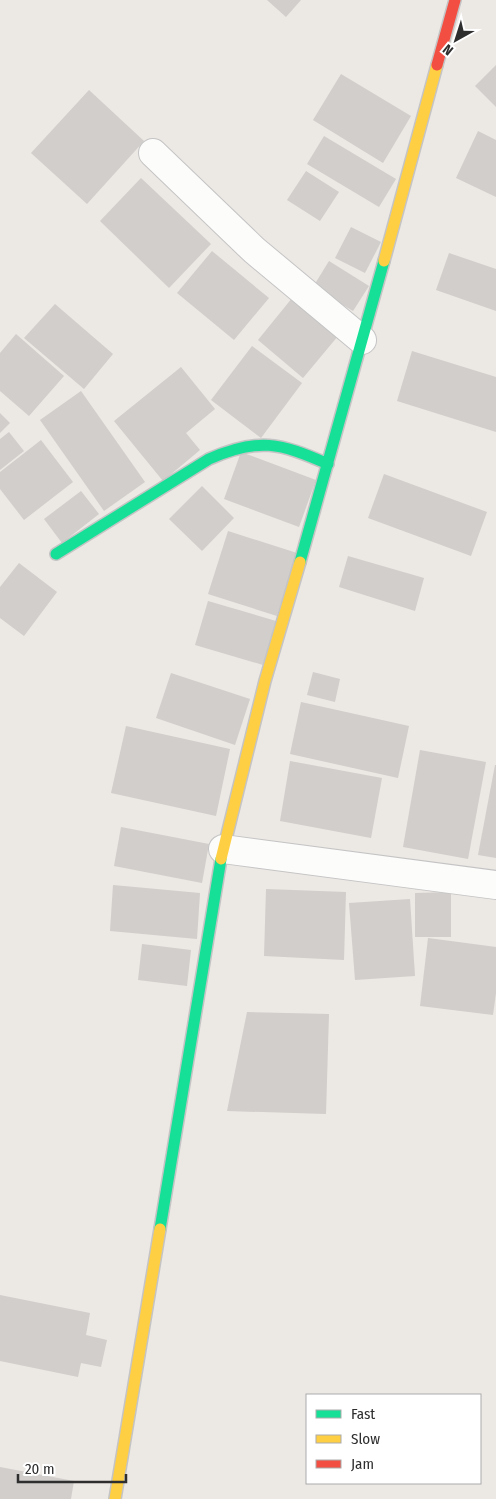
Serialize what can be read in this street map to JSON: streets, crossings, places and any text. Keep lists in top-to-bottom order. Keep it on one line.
{"legend":["Fast","Slow","Jam"],"scale_bar":"20 m","north":"bottom left"}
